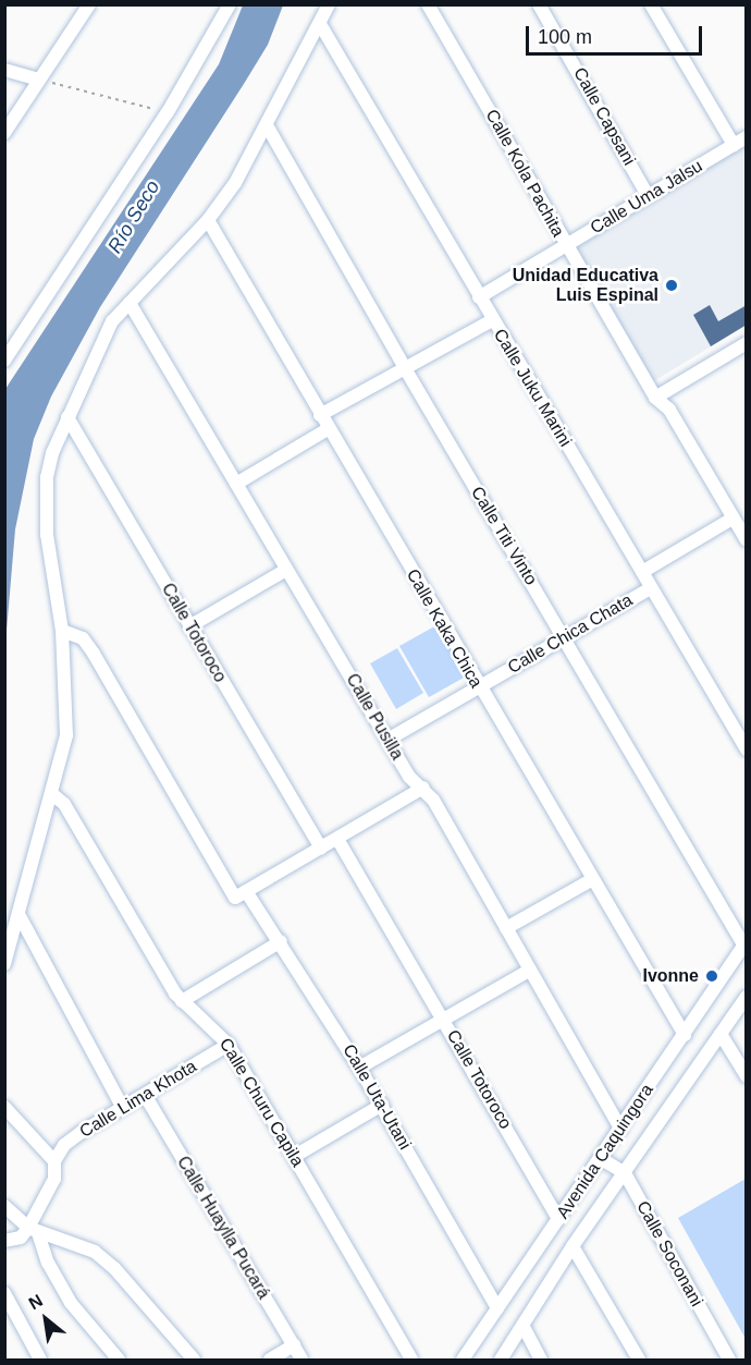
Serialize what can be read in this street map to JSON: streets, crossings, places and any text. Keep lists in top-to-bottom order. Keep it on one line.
{"streets":{"street":["Calle Capsani","Calle Kola Pachita","Calle Uma Jalsu","Calle Juku Marini","Calle Titi Vinto","Calle Kaka Chica","Calle Totoroco","Calle Chica Chata","Calle Pusilla","Calle Uta-Utani","Calle Lima Khota","Calle Churu Capila","Avenida Caquingora","Calle Huaylla Pucará","Calle Soconani"]},"crossings":[["Calle Capsani","Calle Uma Jalsu"],["Calle Kola Pachita","Calle Uma Jalsu"],["Calle Uma Jalsu","Calle Juku Marini"],["Calle Juku Marini","Calle Chica Chata"],["Calle Titi Vinto","Calle Chica Chata"],["Calle Titi Vinto","Avenida Caquingora"],["Calle Kaka Chica","Calle Chica Chata"],["Calle Kaka Chica","Avenida Caquingora"],["Calle Totoroco","Avenida Caquingora"],["Calle Chica Chata","Calle Pusilla"],["Calle Pusilla","Avenida Caquingora"],["Calle Uta-Utani","Avenida Caquingora"],["Calle Lima Khota","Calle Churu Capila"],["Calle Lima Khota","Calle Huaylla Pucará"],["Avenida Caquingora","Calle Soconani"]],"water":["Río Seco"],"places":["Unidad Educativa Luis Espinal","Ivonne"],"scale_bar":"100 m","north":"top left"}
